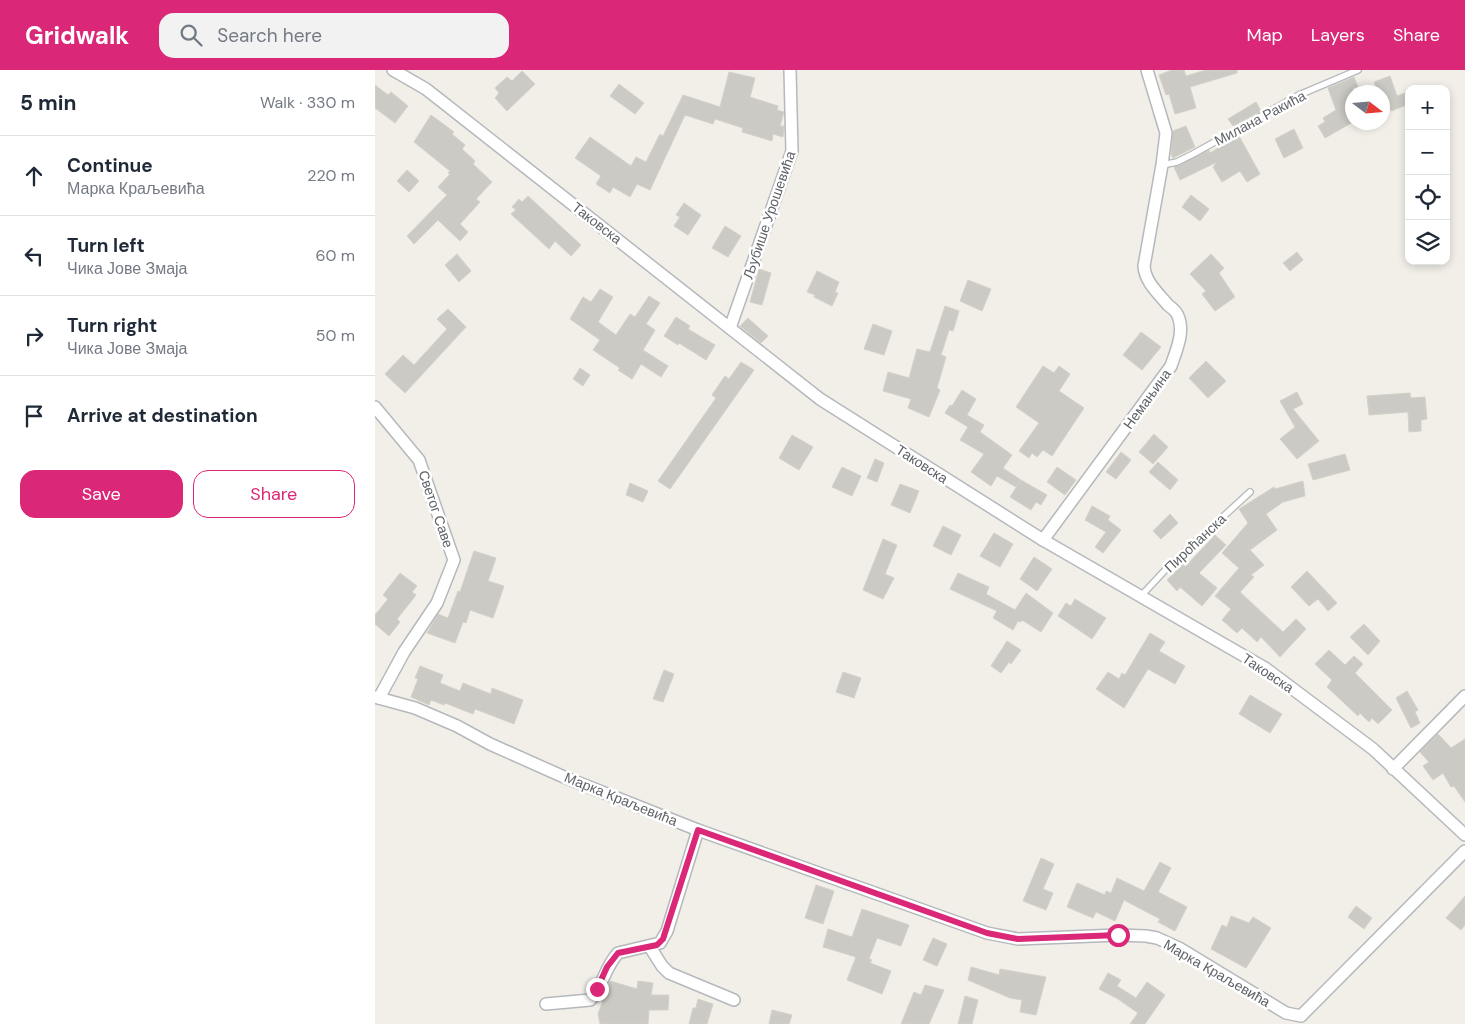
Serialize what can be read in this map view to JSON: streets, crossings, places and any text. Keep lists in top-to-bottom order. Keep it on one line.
{"streets":{"street":["Љубише Урошевића","Таковска","Немањина","Светог Саве","Марка Краљевића"],"lane":["Милана Ракића","Пироћанска"]},"crossings":[["Милана Ракића","Немањина"],["Љубише Урошевића","Таковска"],["Таковска","Немањина"],["Таковска","Пироћанска"],["Светог Саве","Марка Краљевића"]],"north":"right","page":{"header":"Gridwalk","search":"Search here","nav":["Map","Layers","Share"],"heading":["5 min","Walk · 330 m"],"map_buttons":["+","−"],"list":[["Continue","Марка Краљевића","220 m"],["Turn left","Чика Јове Змаја","60 m"],["Turn right","Чика Јове Змаја","50 m"],"Arrive at destination"],"buttons":["Save","Share"]}}
